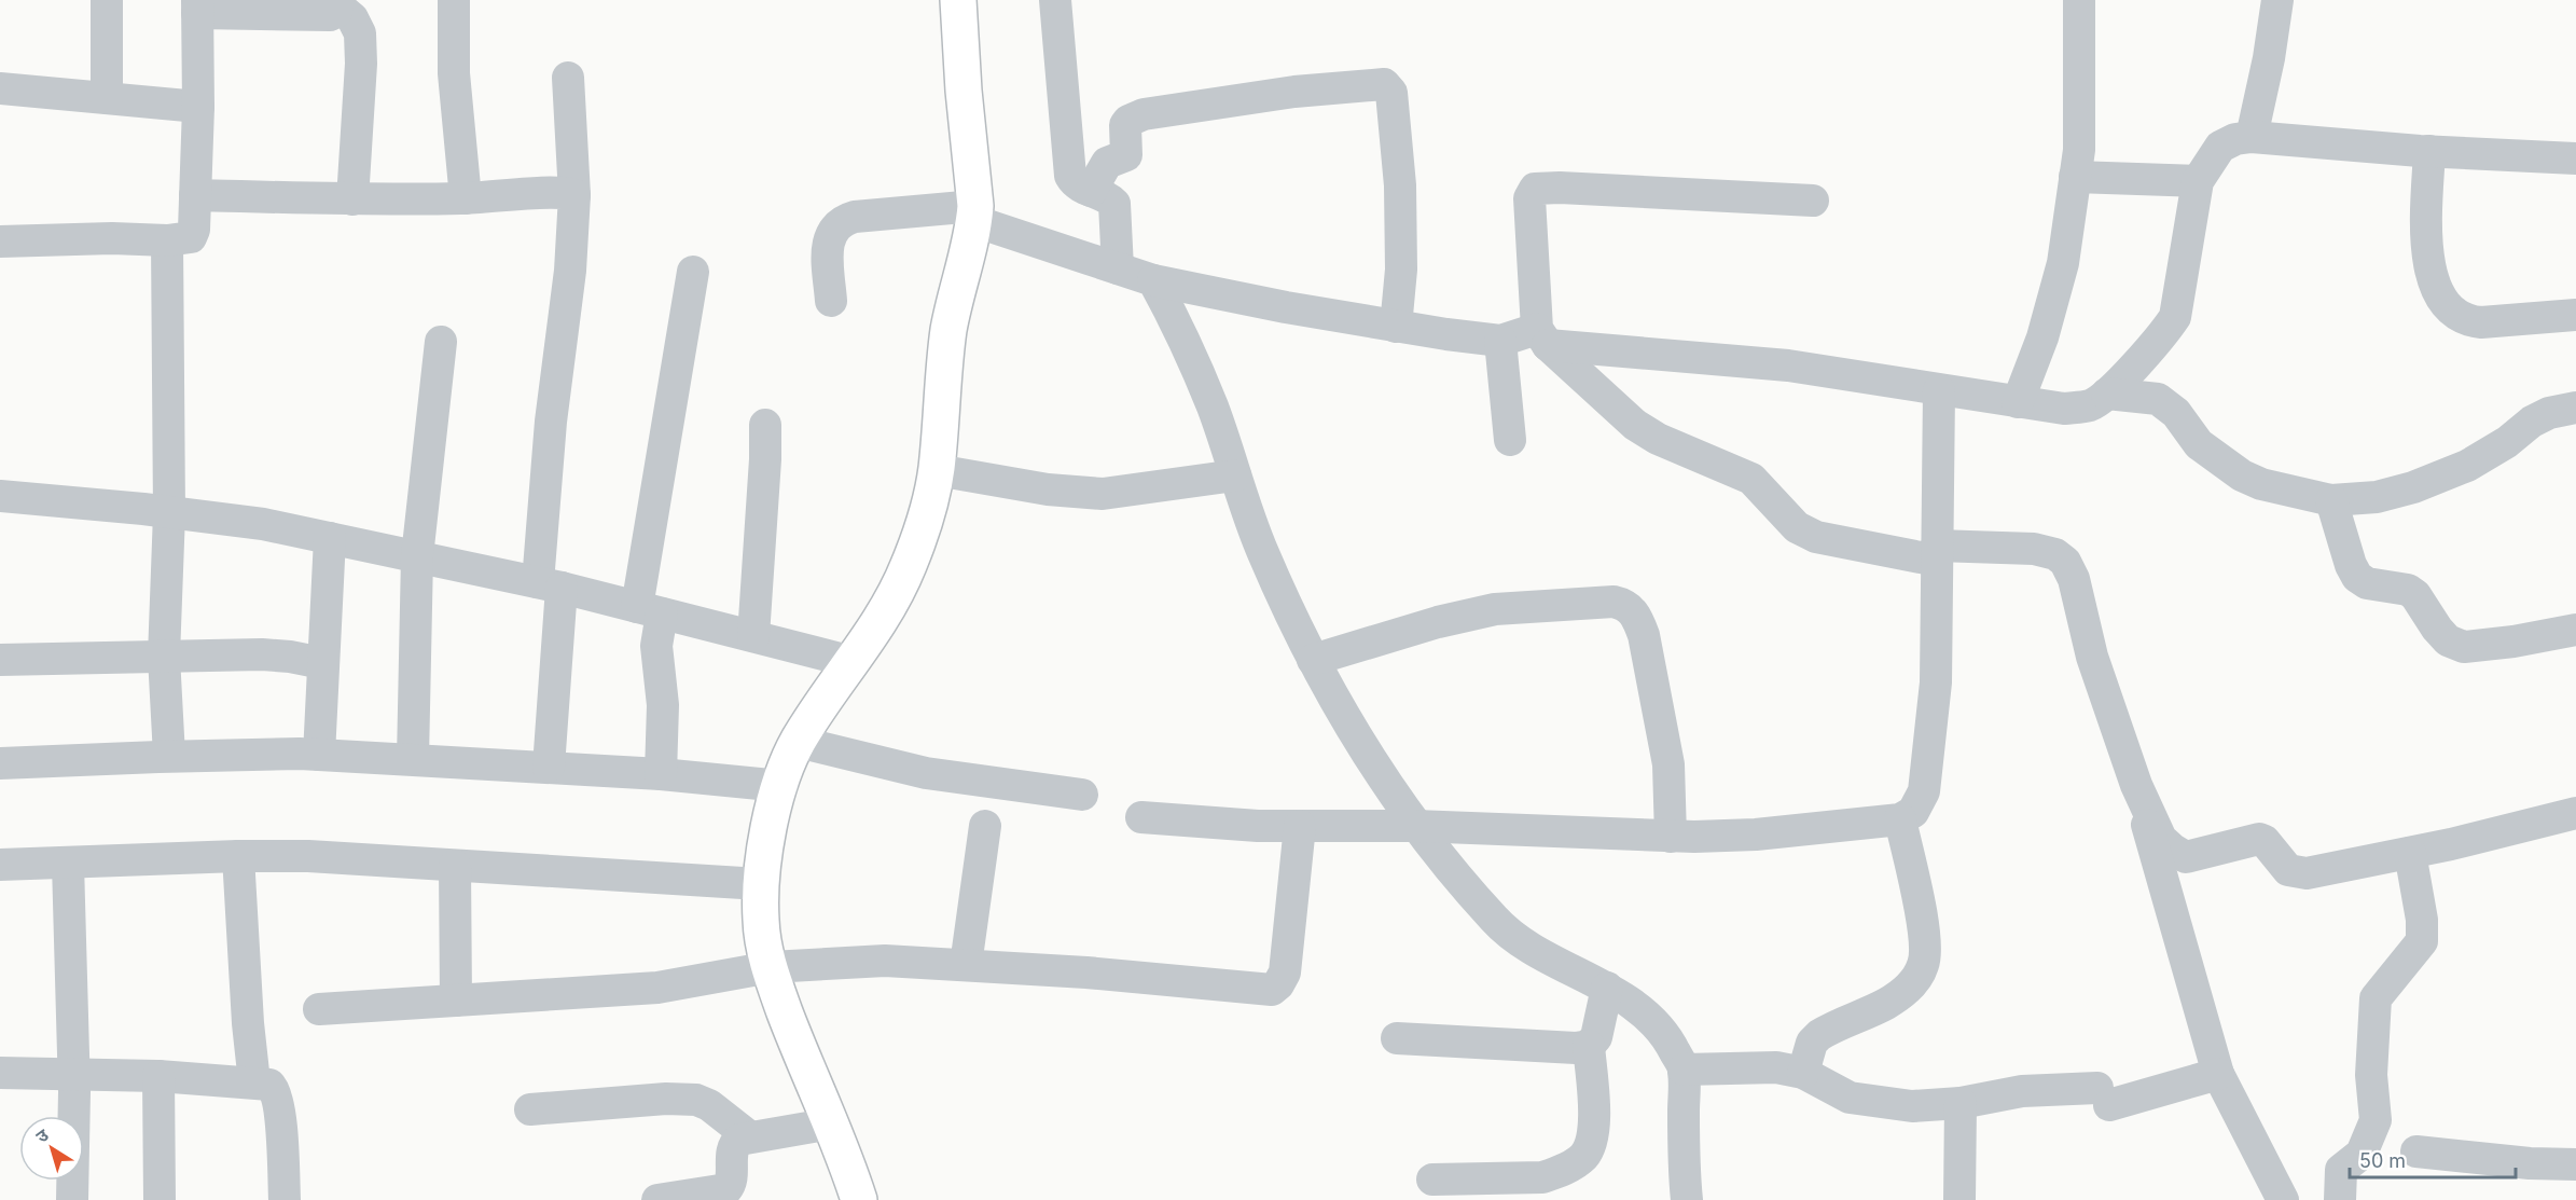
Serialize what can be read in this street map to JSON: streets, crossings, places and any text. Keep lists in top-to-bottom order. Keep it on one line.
{"scale_bar":"50 m","north":"top left"}
